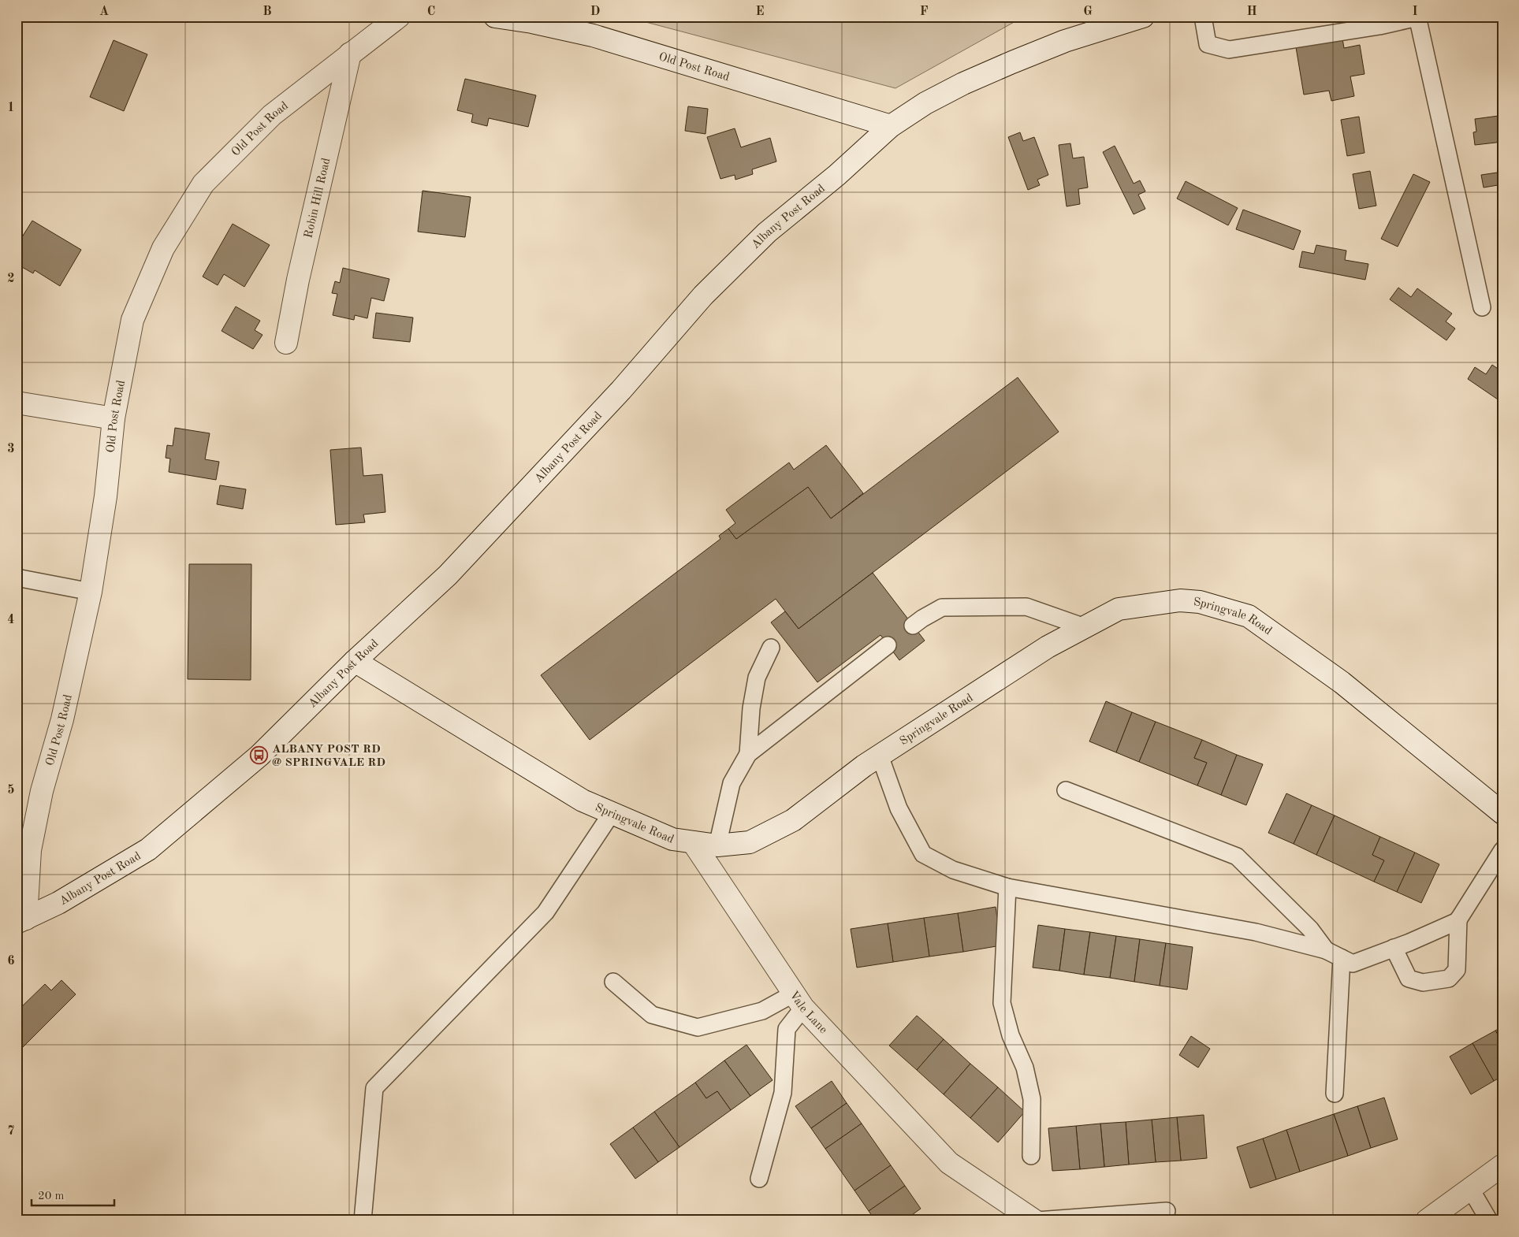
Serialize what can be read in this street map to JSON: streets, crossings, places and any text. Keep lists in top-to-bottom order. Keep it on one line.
{"streets":{"street":["Old Post Road","Robin Hill Road","Albany Post Road","Springvale Road","Vale Lane"]},"crossings":[["Old Post Road","Robin Hill Road"],["Old Post Road","Albany Post Road"],["Albany Post Road","Springvale Road"],["Springvale Road","Vale Lane"]],"places":{"bus stop":["ALBANY POST RD @ SPRINGVALE RD"]},"scale_bar":"20 m","grid":{"columns":["A","B","C","D","E","F","G","H","I"],"rows":["1","2","3","4","5","6","7"]}}
